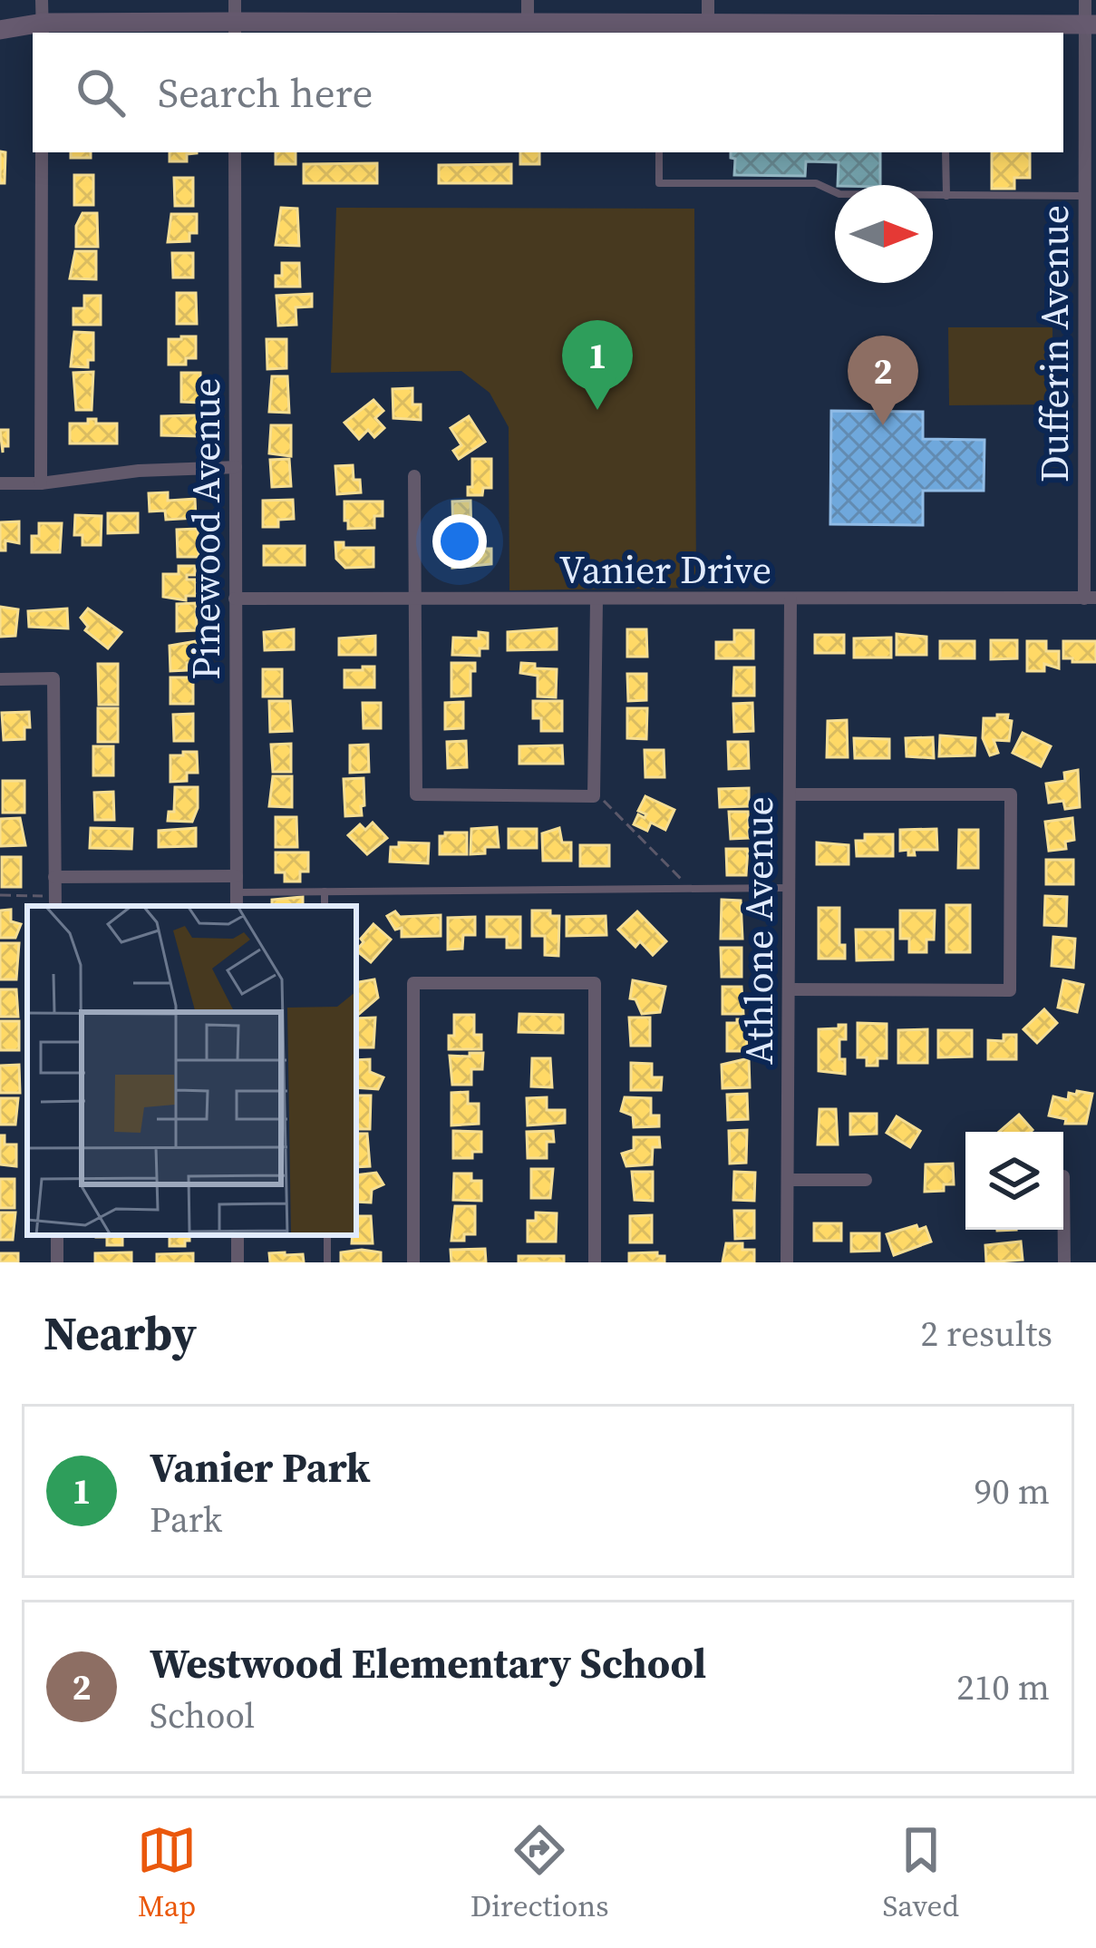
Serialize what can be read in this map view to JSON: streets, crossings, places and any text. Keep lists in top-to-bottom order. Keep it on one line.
{"streets":{"street":["Dufferin Avenue","Pinewood Avenue","Vanier Drive","Athlone Avenue"]},"crossings":[["Dufferin Avenue","Vanier Drive"],["Pinewood Avenue","Vanier Drive"],["Vanier Drive","Athlone Avenue"]],"north":"right","page":{"search":"Search here","pins":["1","2"],"heading":["Nearby","2 results"],"list":[{"mark":"1","name":"Vanier Park","note":"Park","value":"90 m"},{"mark":"2","name":"Westwood Elementary School","note":"School","value":"210 m"}],"nav":["Map","Directions","Saved"]}}
